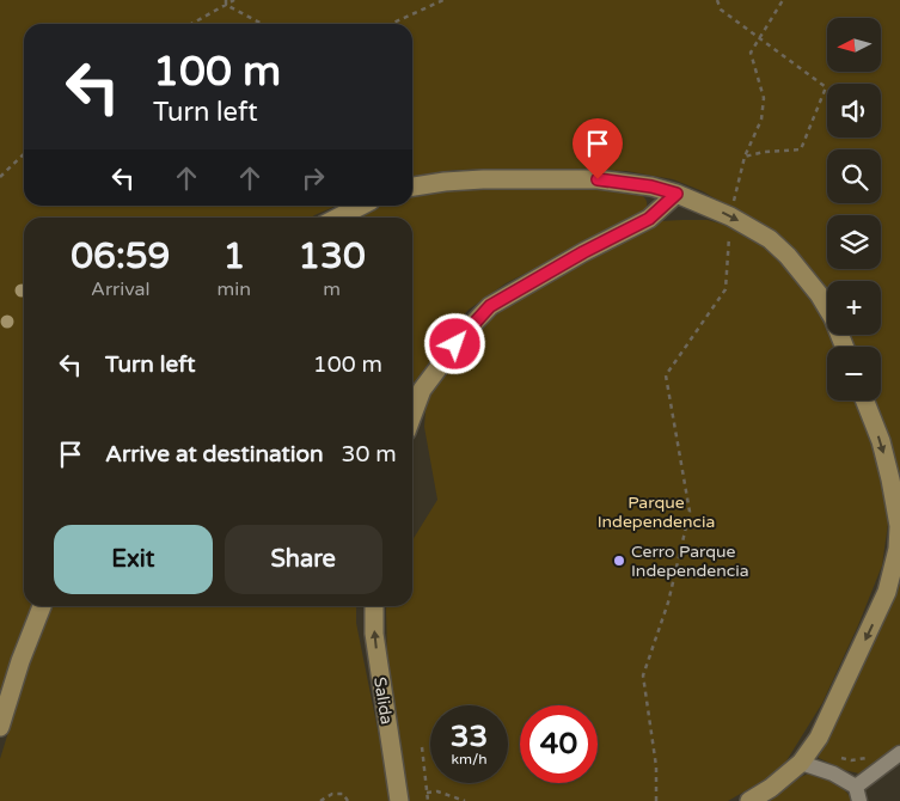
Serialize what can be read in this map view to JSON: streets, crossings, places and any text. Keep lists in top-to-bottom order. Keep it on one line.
{"streets":{"street":["Salida"]},"one_way":["Salida"],"parks":["Parque Independencia"],"places":["Cerro Parque Independencia"],"north":"left","page":{"map_buttons":["+","−"],"turn":["100 m","Turn left"],"eta":["06:59","Arrival","1","min","130","m"],"list":[{"name":"Turn left","value":"100 m"},{"name":"Arrive at destination","value":"30 m"}],"buttons":["Exit","Share"],"speed":"33 km/h","limit":"40"}}
